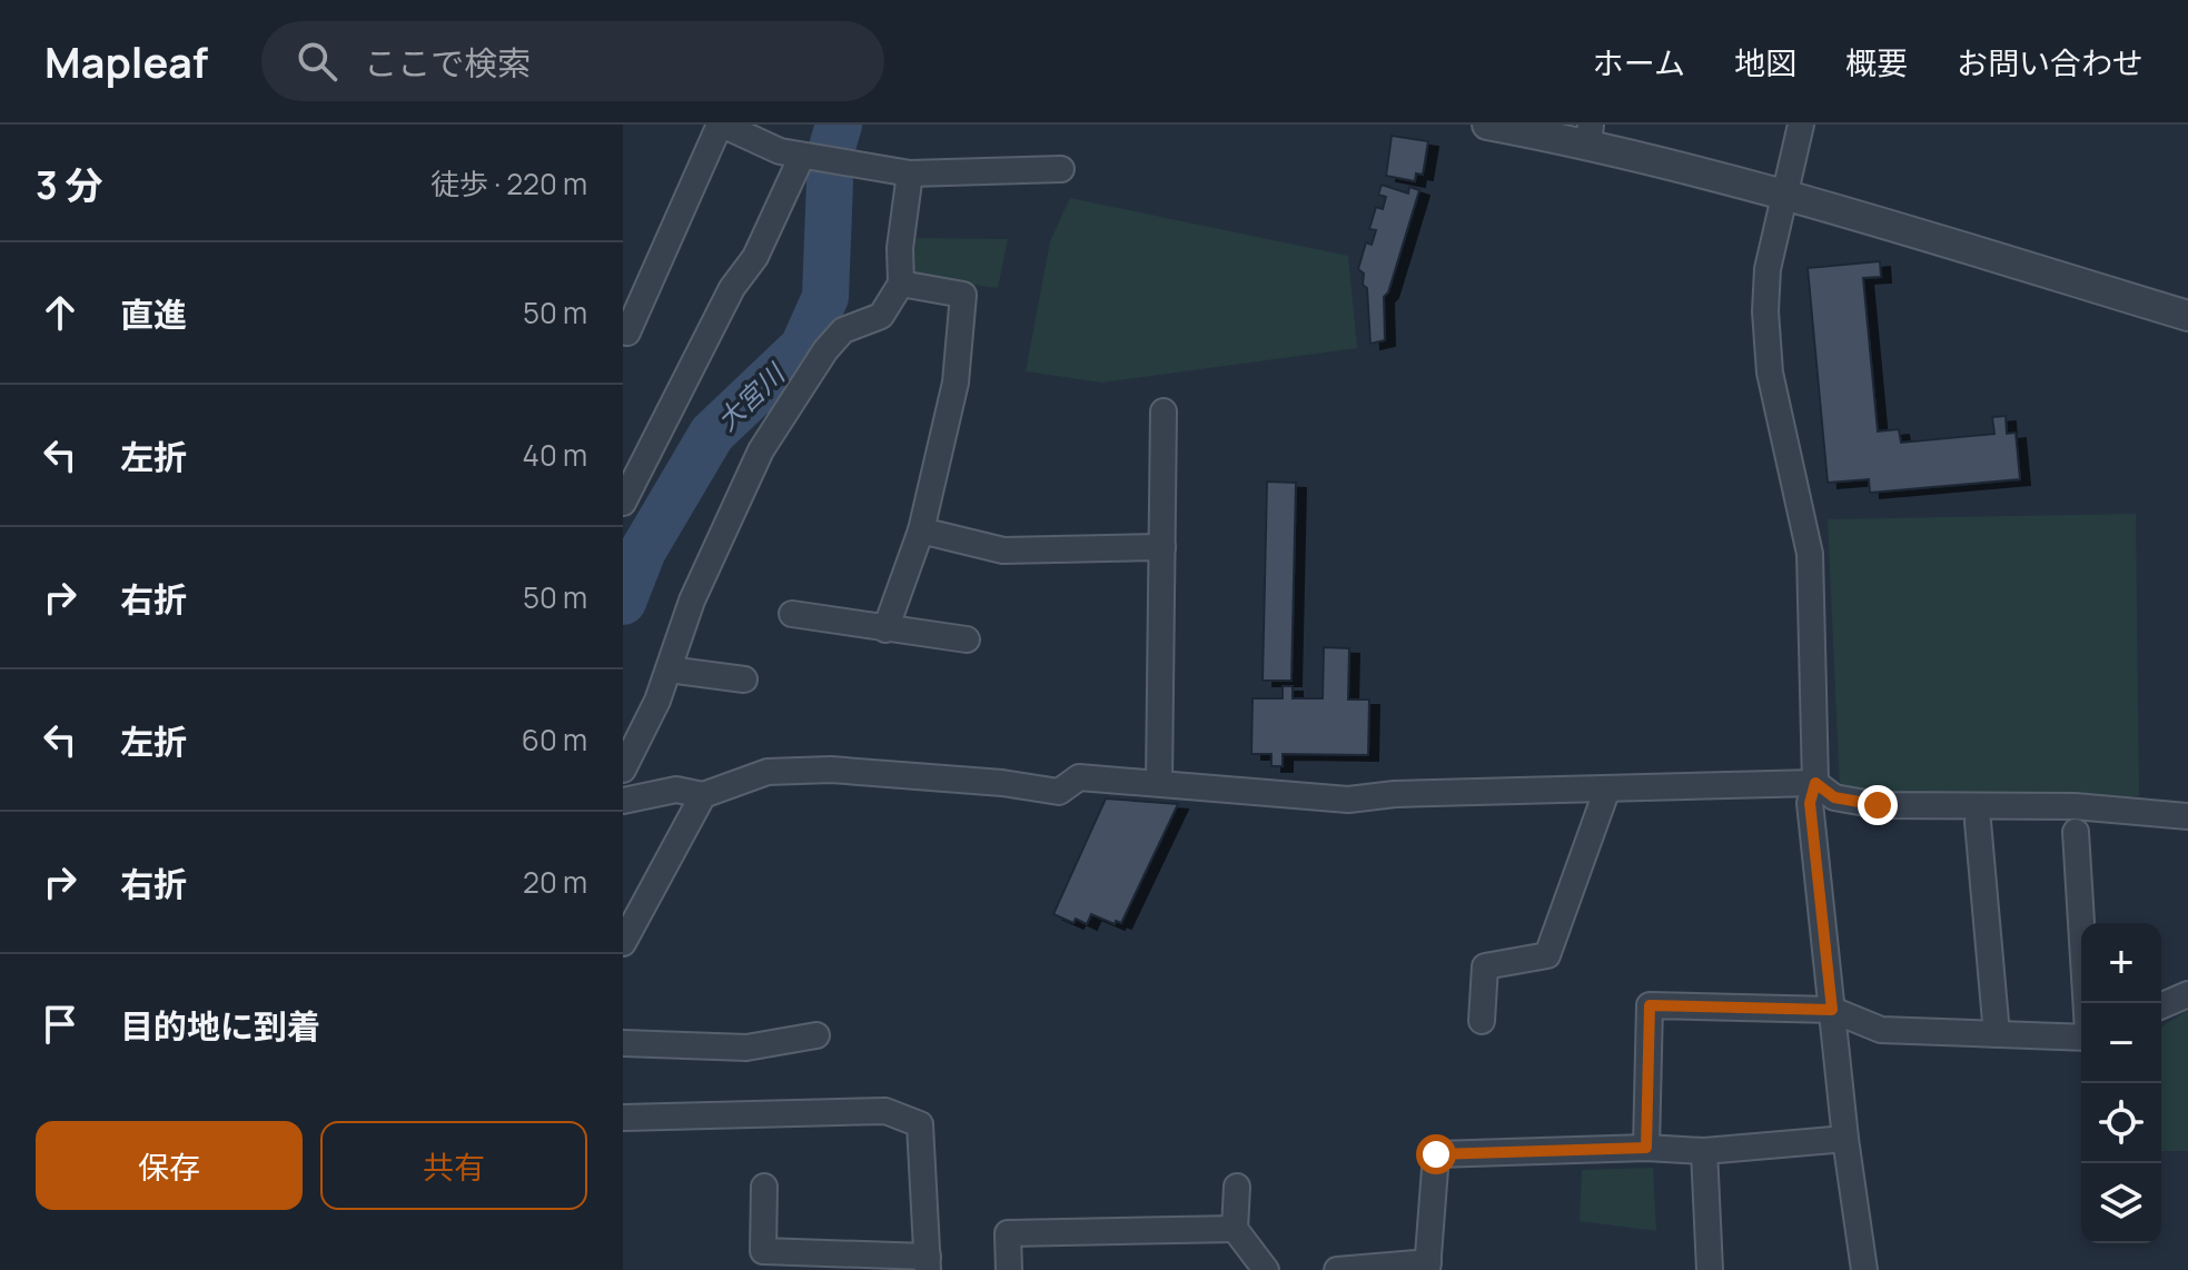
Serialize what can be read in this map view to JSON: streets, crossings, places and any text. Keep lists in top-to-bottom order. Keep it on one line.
{"water":["大宮川"],"page":{"header":"Mapleaf","search":"ここで検索","nav":["ホーム","地図","概要","お問い合わせ"],"heading":["3 分","徒歩 · 220 m"],"list":[["直進","50 m"],["左折","40 m"],["右折","50 m"],["左折","60 m"],["右折","20 m"],"目的地に到着"],"map_buttons":["+","−"],"buttons":["保存","共有"]}}
